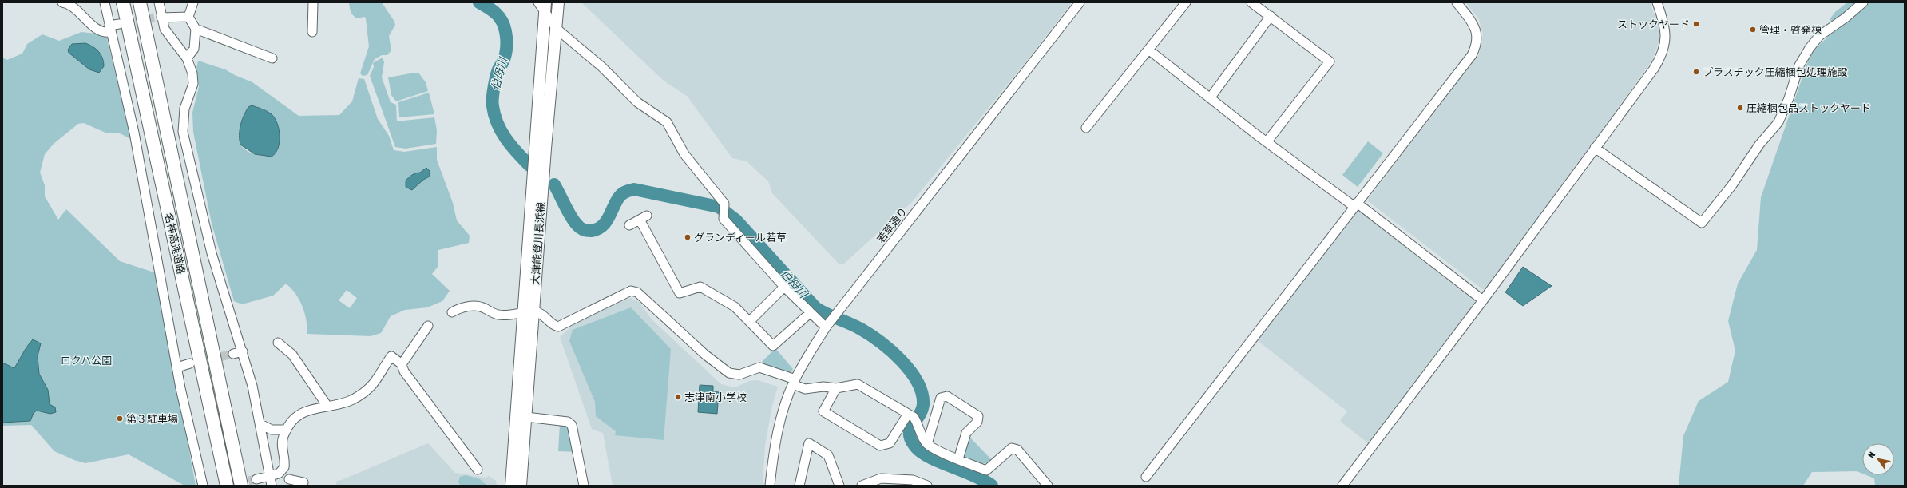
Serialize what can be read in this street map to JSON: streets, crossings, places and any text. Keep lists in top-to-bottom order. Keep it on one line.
{"streets":{"highway":["名神高速道路"],"main road":["大津能登川長浜線"],"street":["若草通り"]},"water":["伯母川"],"parks":["ロクハ公園"],"places":["ストックヤード","管理・啓発棟","プラスチック圧縮梱包処理施設","圧縮梱包品ストックヤード","グランディール若草","志津南小学校","第３駐車場"],"north":"top left"}
